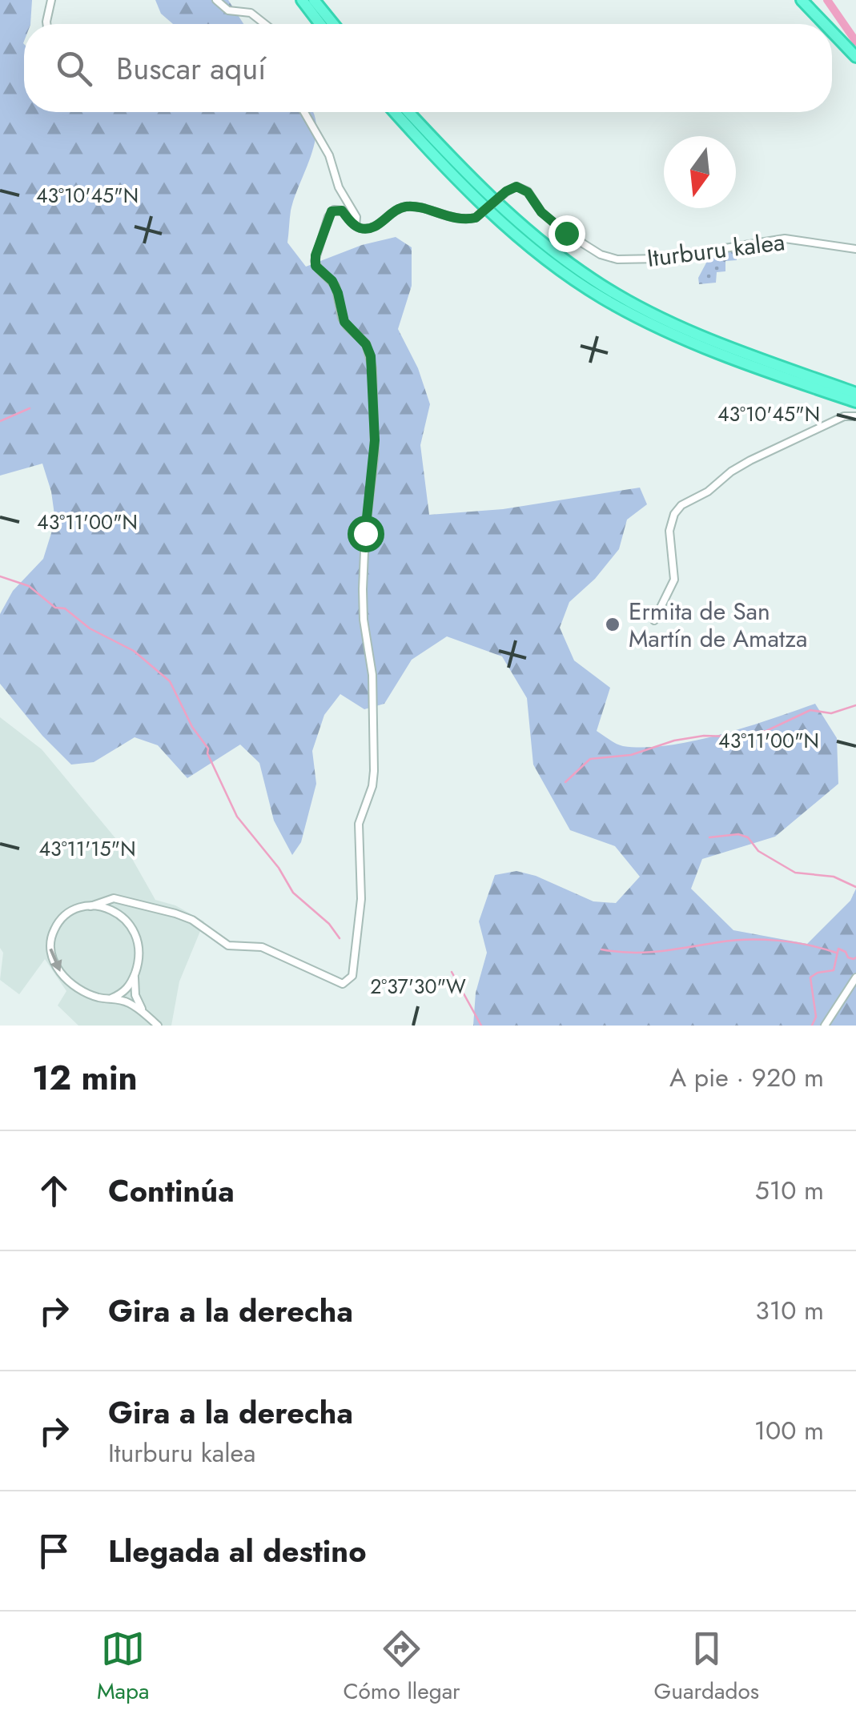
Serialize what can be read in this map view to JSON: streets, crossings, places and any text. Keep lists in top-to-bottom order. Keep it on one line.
{"streets":{"street":["Iturburu kalea"]},"places":["Ermita de San Martín de Amatza"],"north":"bottom","page":{"search":"Buscar aquí","heading":["12 min","A pie · 920 m"],"list":[["Continúa","510 m"],["Gira a la derecha","310 m"],["Gira a la derecha","Iturburu kalea","100 m"],"Llegada al destino"],"nav":["Mapa","Cómo llegar","Guardados"]},"coordinates":["43°10'45\"N","43°11'00\"N","43°11'15\"N","2°37'30\"W"]}
